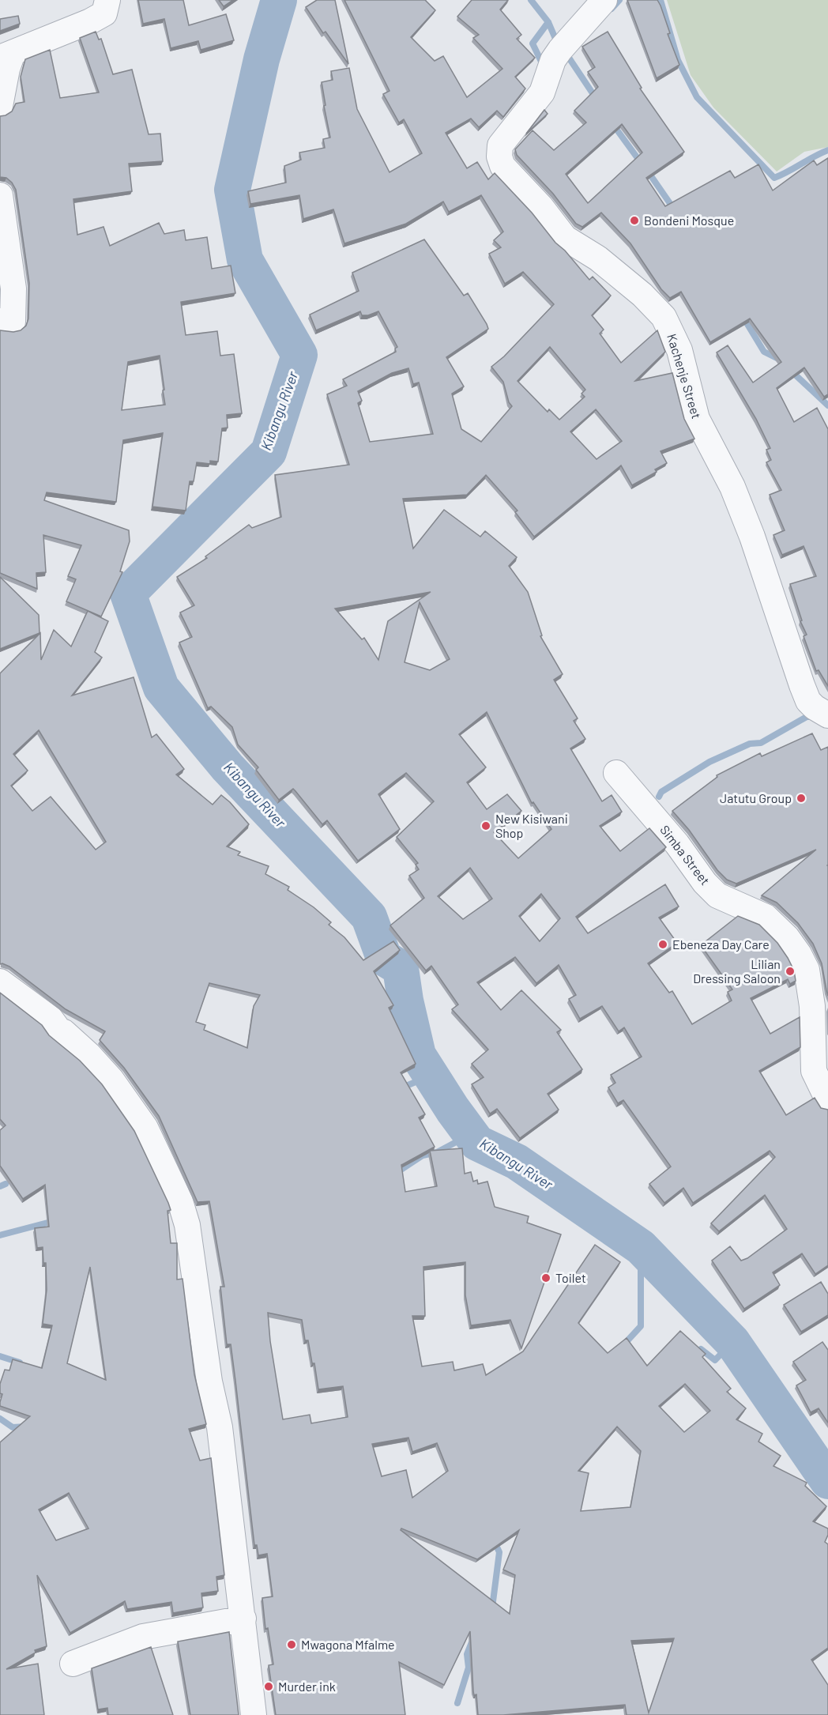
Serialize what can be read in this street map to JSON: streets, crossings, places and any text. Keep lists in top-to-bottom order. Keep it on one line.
{"streets":{"street":["Kachenje Street","Simba Street"]},"water":["Kibangu River"],"places":["Bondeni Mosque","Jatutu Group","New Kisiwani Shop","Ebeneza Day Care","Lilian Dressing Saloon","Toilet","Mwagona Mfalme","Murder ink"]}
